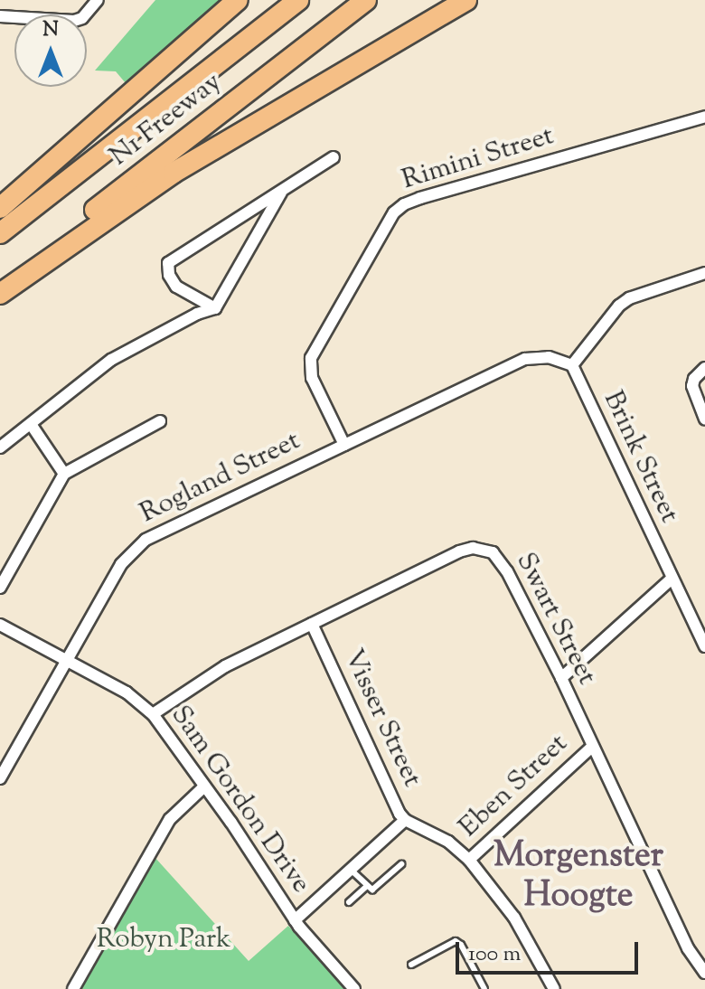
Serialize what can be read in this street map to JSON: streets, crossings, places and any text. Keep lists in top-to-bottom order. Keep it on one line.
{"streets":{"highway":["N1 Freeway"],"street":["Rimini Street","Brink Street","Rogland Street","Swart Street","Visser Street","Eben Street","Sam Gordon Drive"]},"crossings":[["Rimini Street","Rogland Street"],["Brink Street","Rogland Street"],["Rogland Street","Sam Gordon Drive"],["Swart Street","Visser Street"],["Swart Street","Eben Street"],["Swart Street","Sam Gordon Drive"],["Visser Street","Eben Street"]],"districts":["Morgenster Hoogte"],"parks":["Robyn Park"],"scale_bar":"100 m","north":"top"}
